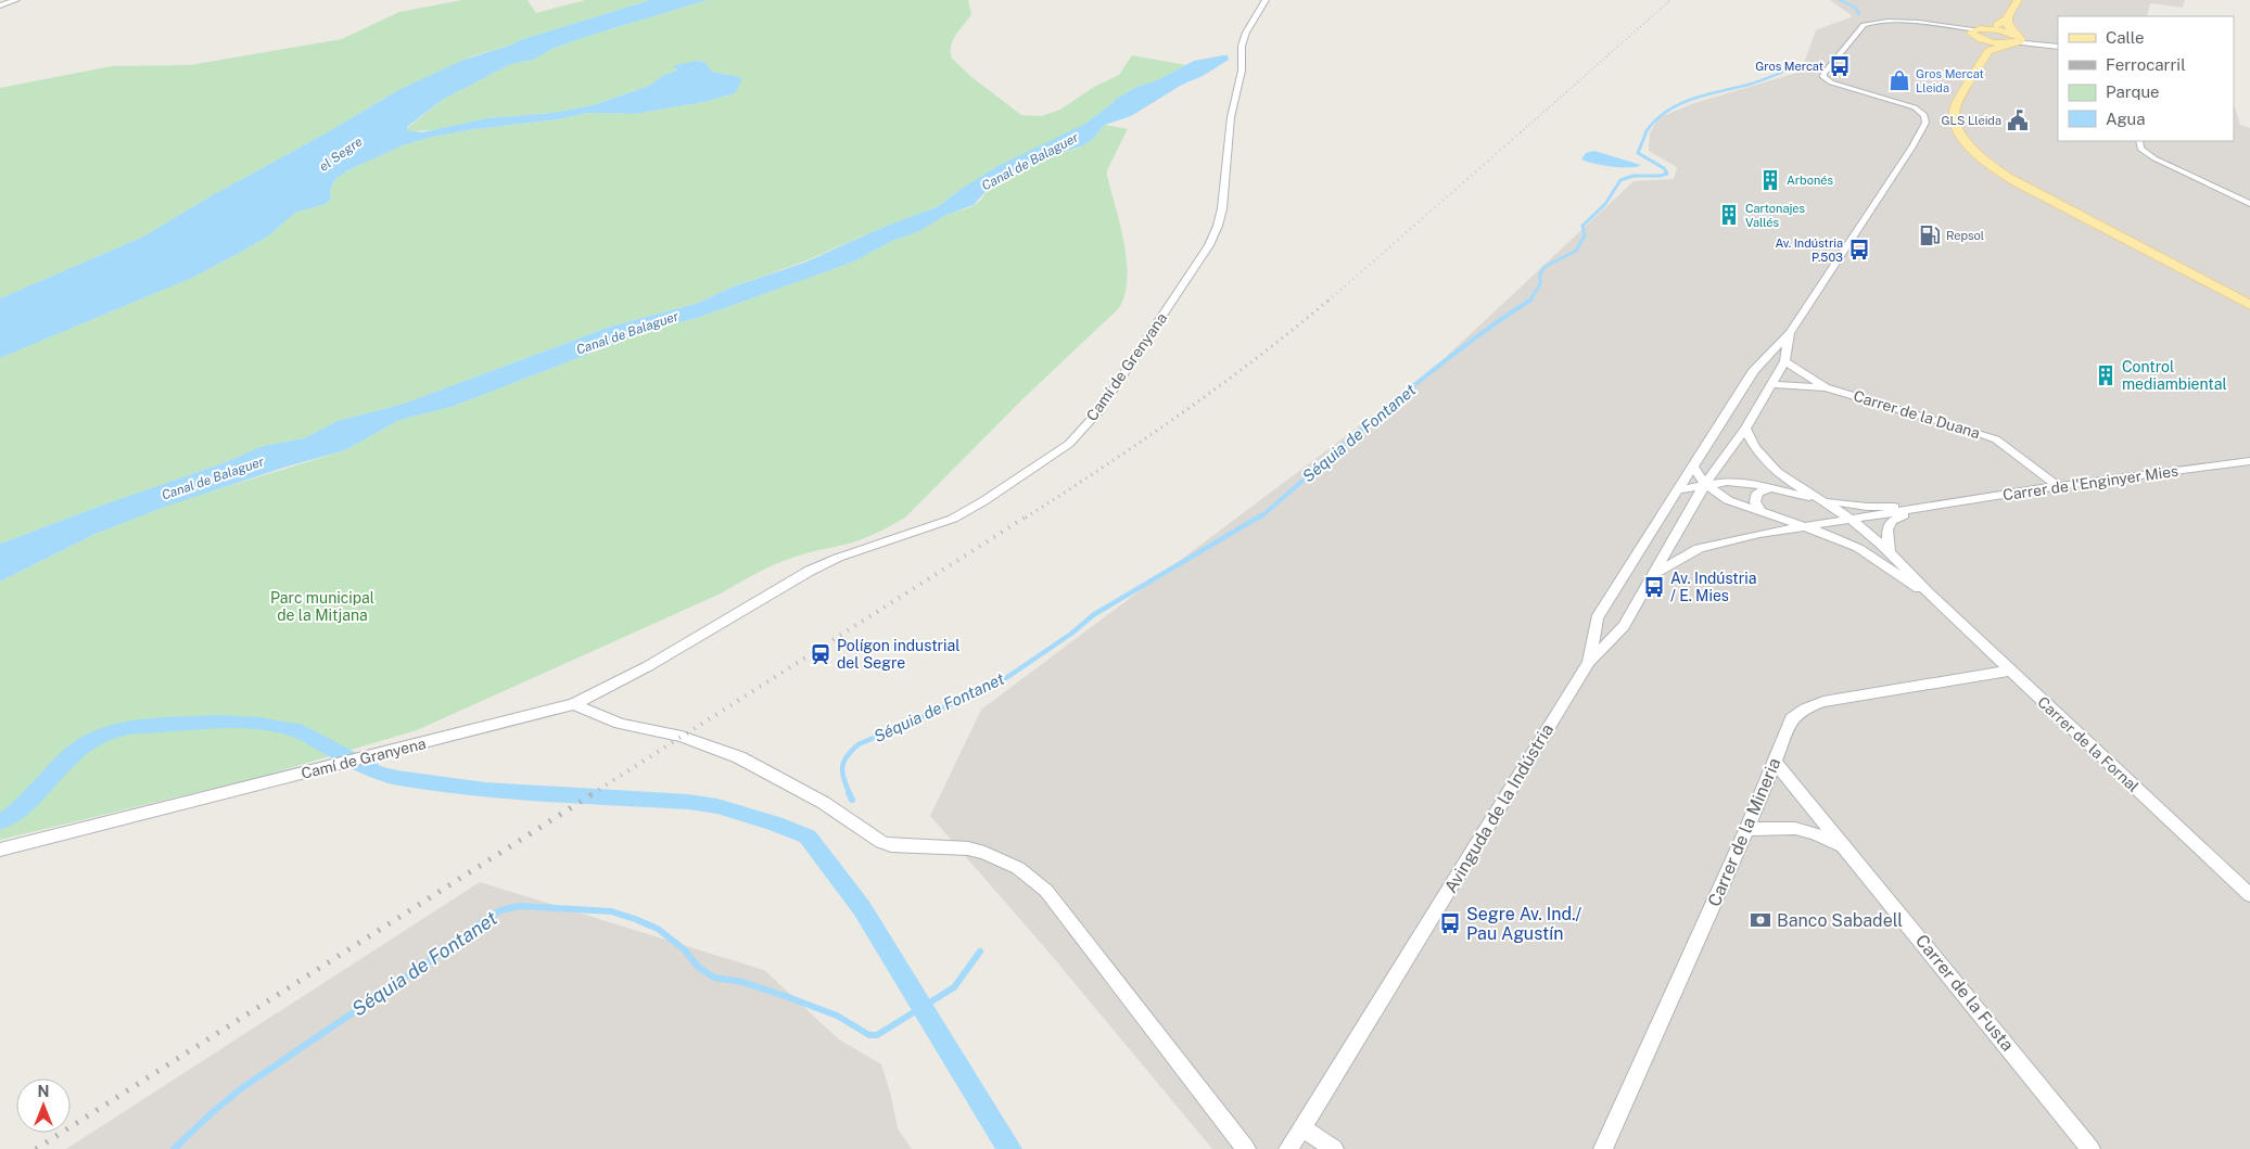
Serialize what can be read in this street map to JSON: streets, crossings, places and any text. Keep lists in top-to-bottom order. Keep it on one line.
{"streets":{"street":["Camí de Grenyana","Carrer de la Duana","Carrer de l'Enginyer Mies","Carrer de la Fornal","Camí de Granyena","Avinguda de la Indústria","Carrer de la Mineria","Carrer de la Fusta"]},"crossings":[["Camí de Grenyana","Camí de Granyena"],["Carrer de la Duana","Carrer de l'Enginyer Mies"],["Carrer de la Duana","Avinguda de la Indústria"],["Carrer de l'Enginyer Mies","Carrer de la Fornal"],["Carrer de l'Enginyer Mies","Avinguda de la Indústria"],["Carrer de la Fornal","Avinguda de la Indústria"],["Carrer de la Fornal","Carrer de la Mineria"],["Carrer de la Mineria","Carrer de la Fusta"]],"water":["el Segre","Canal de Balaguer","Séquia de Fontanet"],"parks":["Parc municipal de la Mitjana"],"places":{"bus stop":["Gros Mercat","Av. Indústria P.503","Av. Indústria / E. Mies","Segre Av. Ind./ Pau Agustín"],"shop":["Gros Mercat Lleida"],"public building":["GLS Lleida"],"building":["Arbonés","Cartonajes Vallés","Control mediambiental"],"fuel station":["Repsol"],"station":["Polígon industrial del Segre"],"bank":["Banco Sabadell"]},"legend":["Calle","Ferrocarril","Parque","Agua"],"north":"top"}
